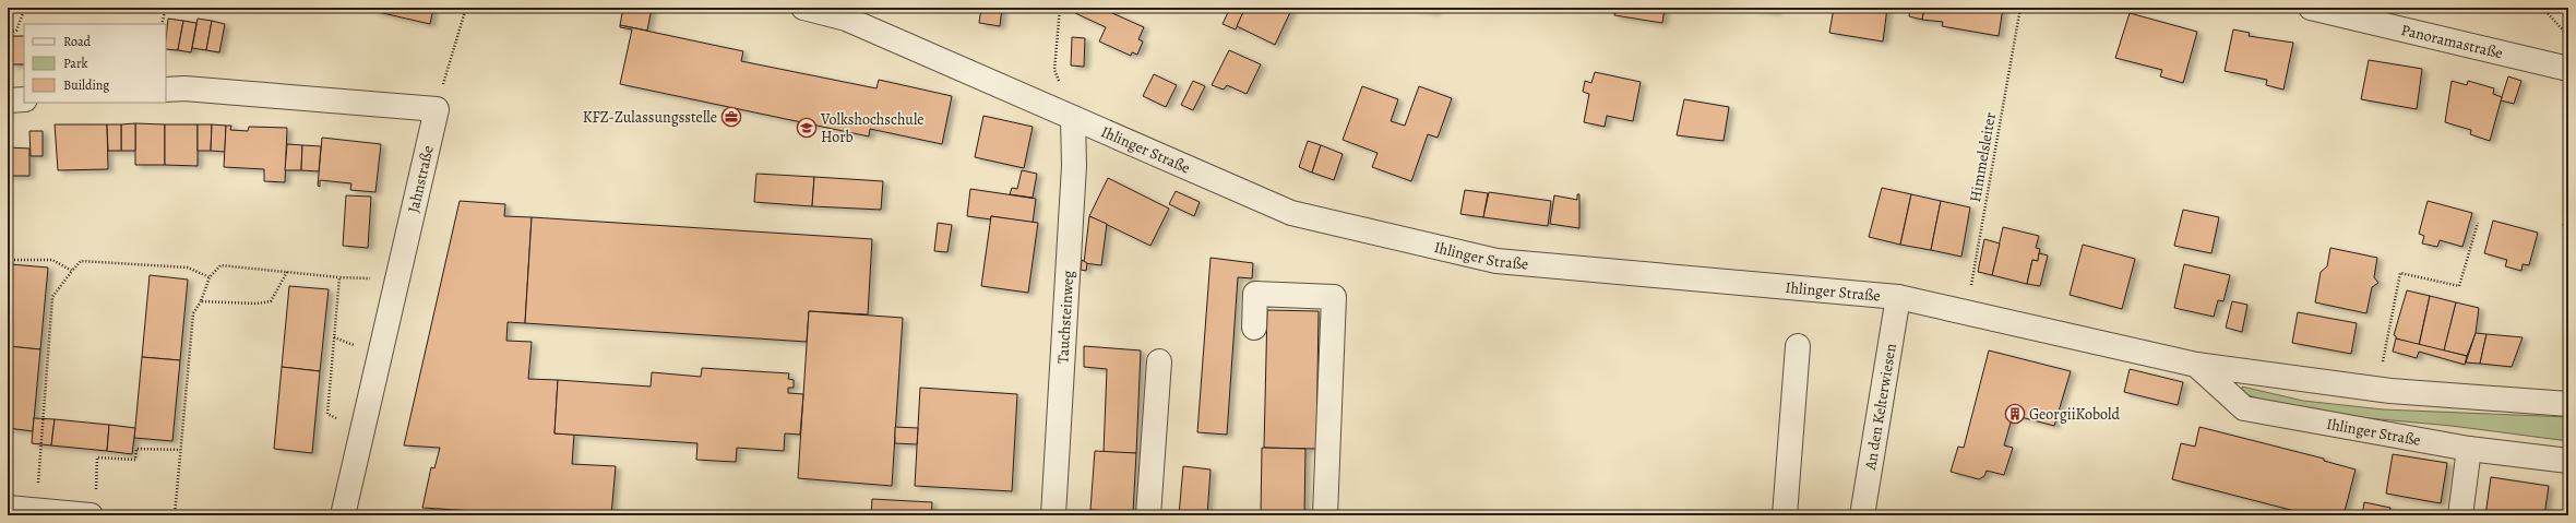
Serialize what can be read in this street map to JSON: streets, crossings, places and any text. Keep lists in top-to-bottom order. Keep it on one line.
{"streets":{"street":["Panoramastraße","Ihlinger Straße","Jahnstraße","Tauchsteinweg","An den Kelterwiesen"],"path":["Himmelsleiter"]},"crossings":[["Ihlinger Straße","Himmelsleiter"],["Ihlinger Straße","Tauchsteinweg"],["Ihlinger Straße","An den Kelterwiesen"]],"places":{"office":["KFZ-Zulassungsstelle"],"school or university":["Volkshochschule Horb"],"building":["GeorgiiKobold"]},"legend":["Road","Park","Building"]}
